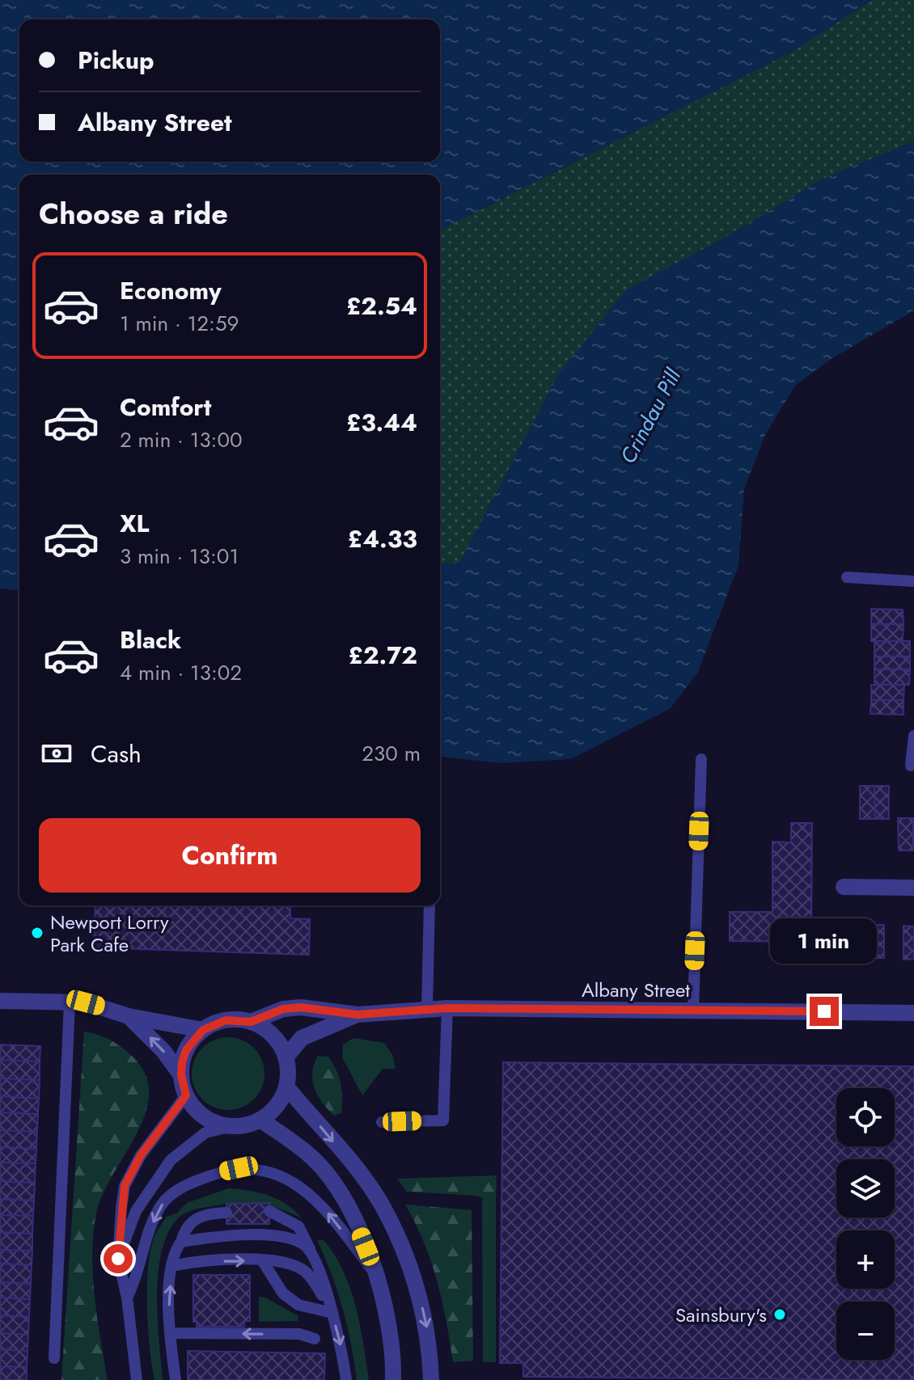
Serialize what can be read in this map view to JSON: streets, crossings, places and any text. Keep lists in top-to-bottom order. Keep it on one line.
{"streets":{"street":["Albany Street"]},"water":["Crindau Pill"],"places":["Newport Lorry Park Cafe","Sainsbury's"],"page":{"banner":["Pickup","Albany Street"],"heading":"Choose a ride","list":[{"name":"Economy","note":"1 min · 12:59","value":"£2.54"},{"name":"Comfort","note":"2 min · 13:00","value":"£3.44"},{"name":"XL","note":"3 min · 13:01","value":"£4.33"},{"name":"Black","note":"4 min · 13:02","value":"£2.72"}],"pay":["Cash","230 m"],"buttons":"Confirm","bubble":"1 min","map_buttons":["+","−"]}}
